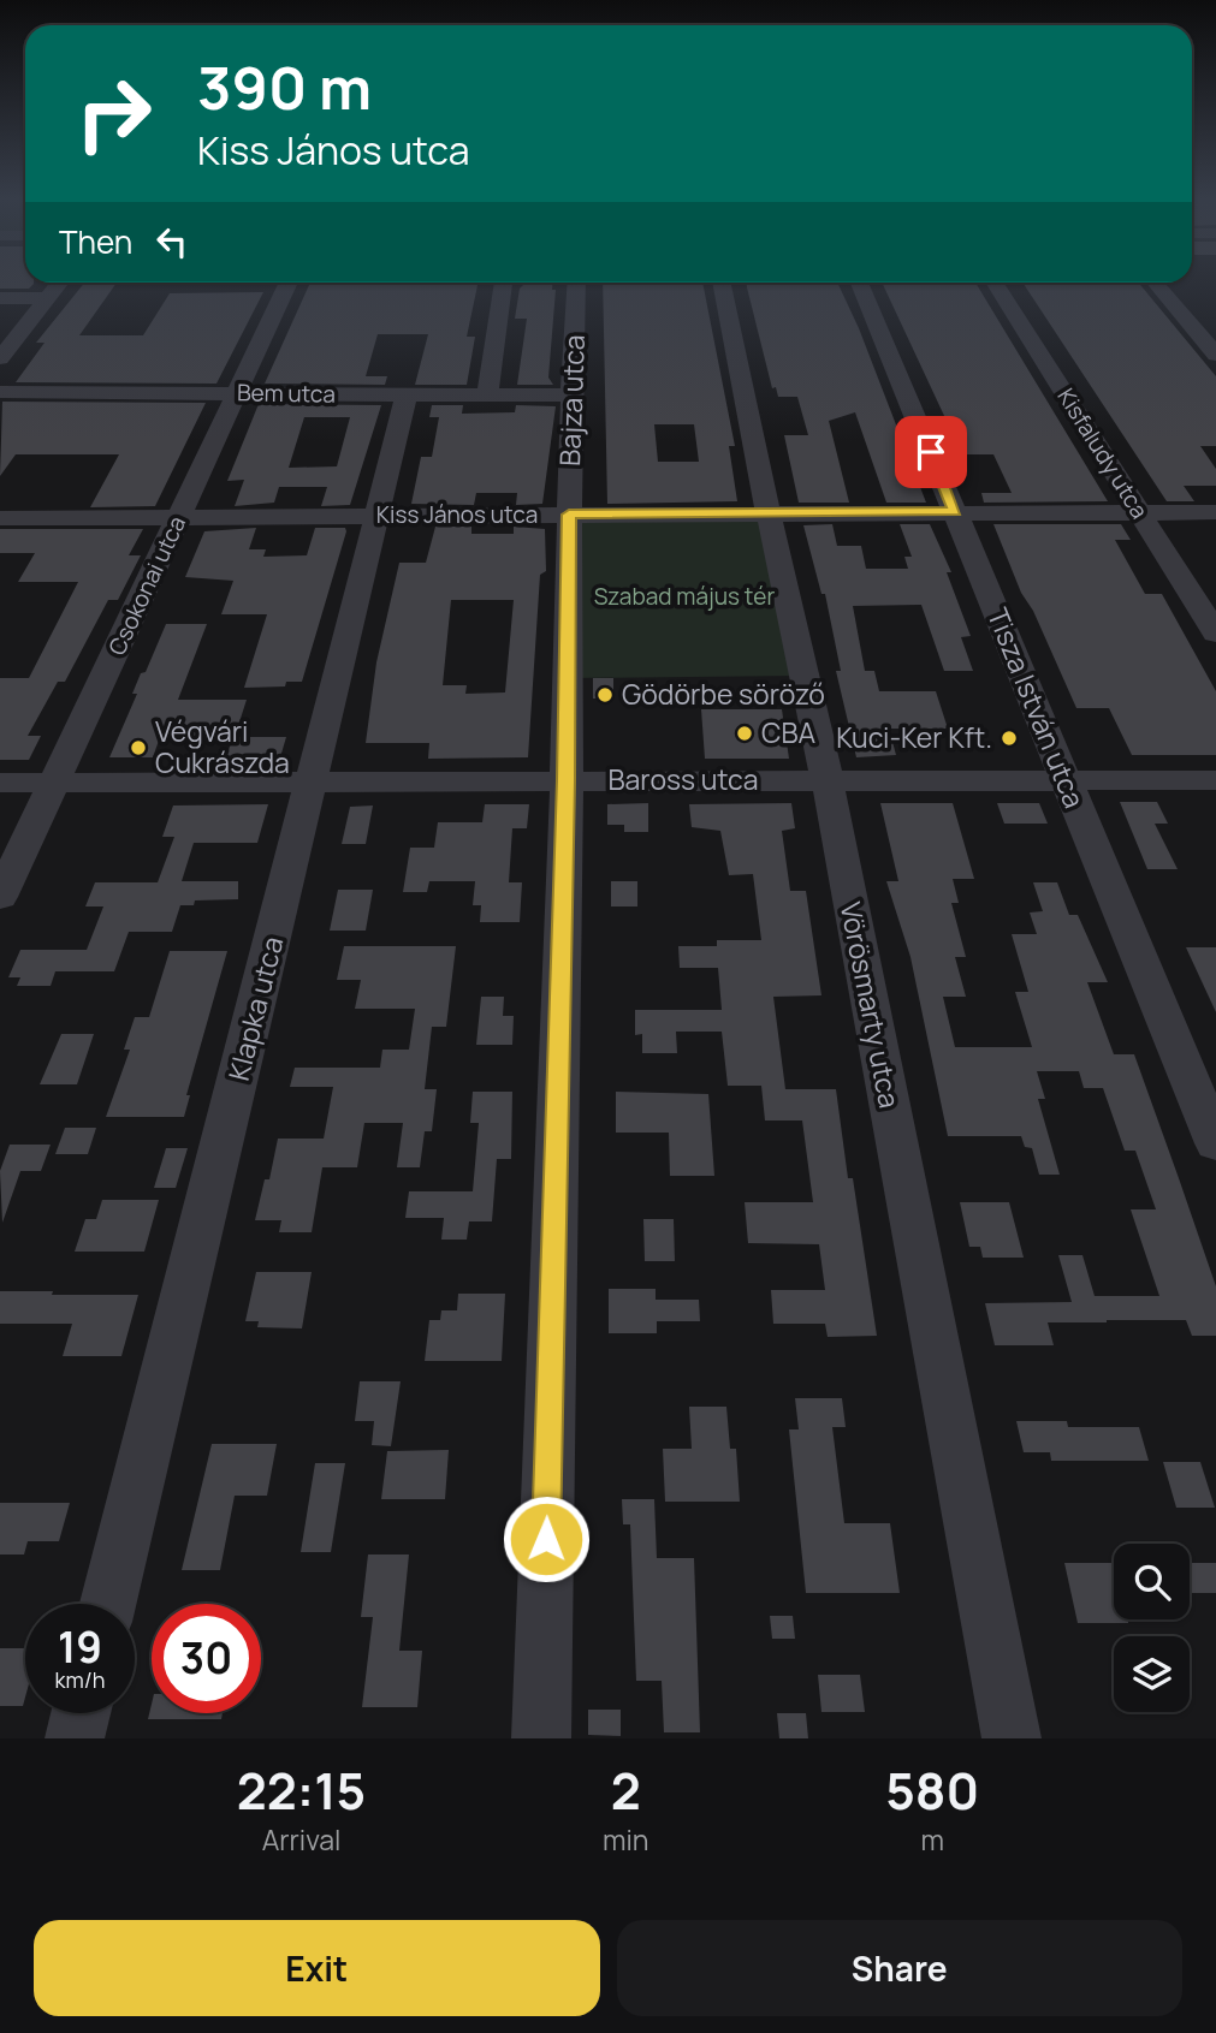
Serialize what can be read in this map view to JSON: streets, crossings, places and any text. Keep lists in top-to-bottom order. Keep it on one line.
{"streets":{"street":["Bem utca","Bajza utca","Kisfaludy utca","Kiss János utca","Csokonai utca","Tisza István utca","Baross utca","Vörösmarty utca","Klapka utca"]},"crossings":[["Bem utca","Bajza utca"],["Bem utca","Csokonai utca"],["Bem utca","Klapka utca"],["Bajza utca","Kiss János utca"],["Bajza utca","Baross utca"],["Kisfaludy utca","Kiss János utca"],["Kiss János utca","Csokonai utca"],["Kiss János utca","Tisza István utca"],["Kiss János utca","Vörösmarty utca"],["Kiss János utca","Klapka utca"],["Csokonai utca","Baross utca"],["Tisza István utca","Baross utca"],["Baross utca","Vörösmarty utca"],["Baross utca","Klapka utca"]],"parks":["Szabad május tér"],"places":["Gödörbe söröző","CBA","Kuci-Ker Kft.","Végvári Cukrászda"],"page":{"turn":["390 m","Kiss János utca"],"then":"Then","speed":"19 km/h","limit":"30","eta":["22:15","Arrival","2","min","580","m"],"buttons":["Exit","Share"]}}
